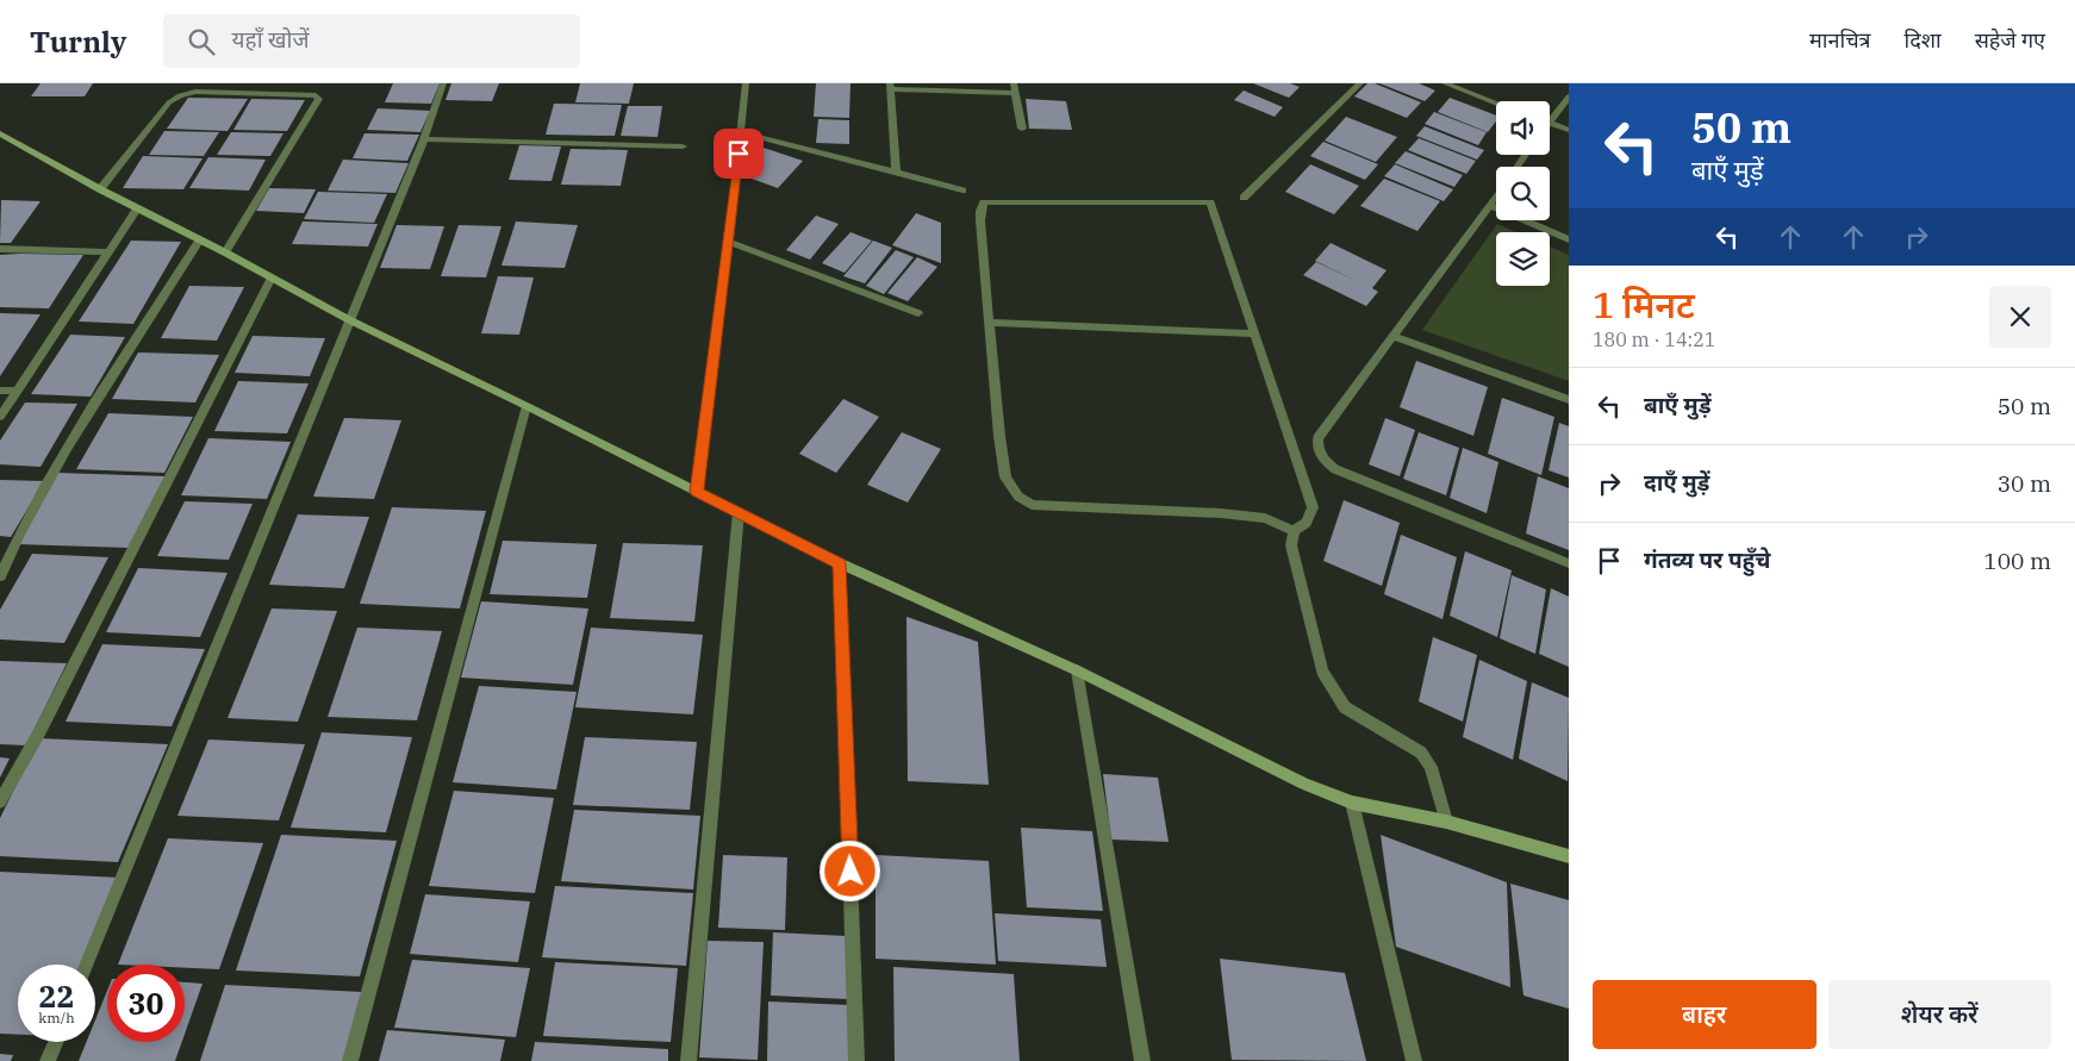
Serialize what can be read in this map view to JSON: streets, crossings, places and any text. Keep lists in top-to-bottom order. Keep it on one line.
{"page":{"header":"Turnly","search":"यहाँ खोजें","nav":["मानचित्र","दिशा","सहेजे गए"],"turn":["50 m","बाएँ मुड़ें"],"heading":["1 मिनट","180 m · 14:21"],"list":[{"name":"बाएँ मुड़ें","value":"50 m"},{"name":"दाएँ मुड़ें","value":"30 m"},{"name":"गंतव्य पर पहुँचे","value":"100 m"}],"speed":"22 km/h","limit":"30","buttons":["बाहर","शेयर करें"]}}
